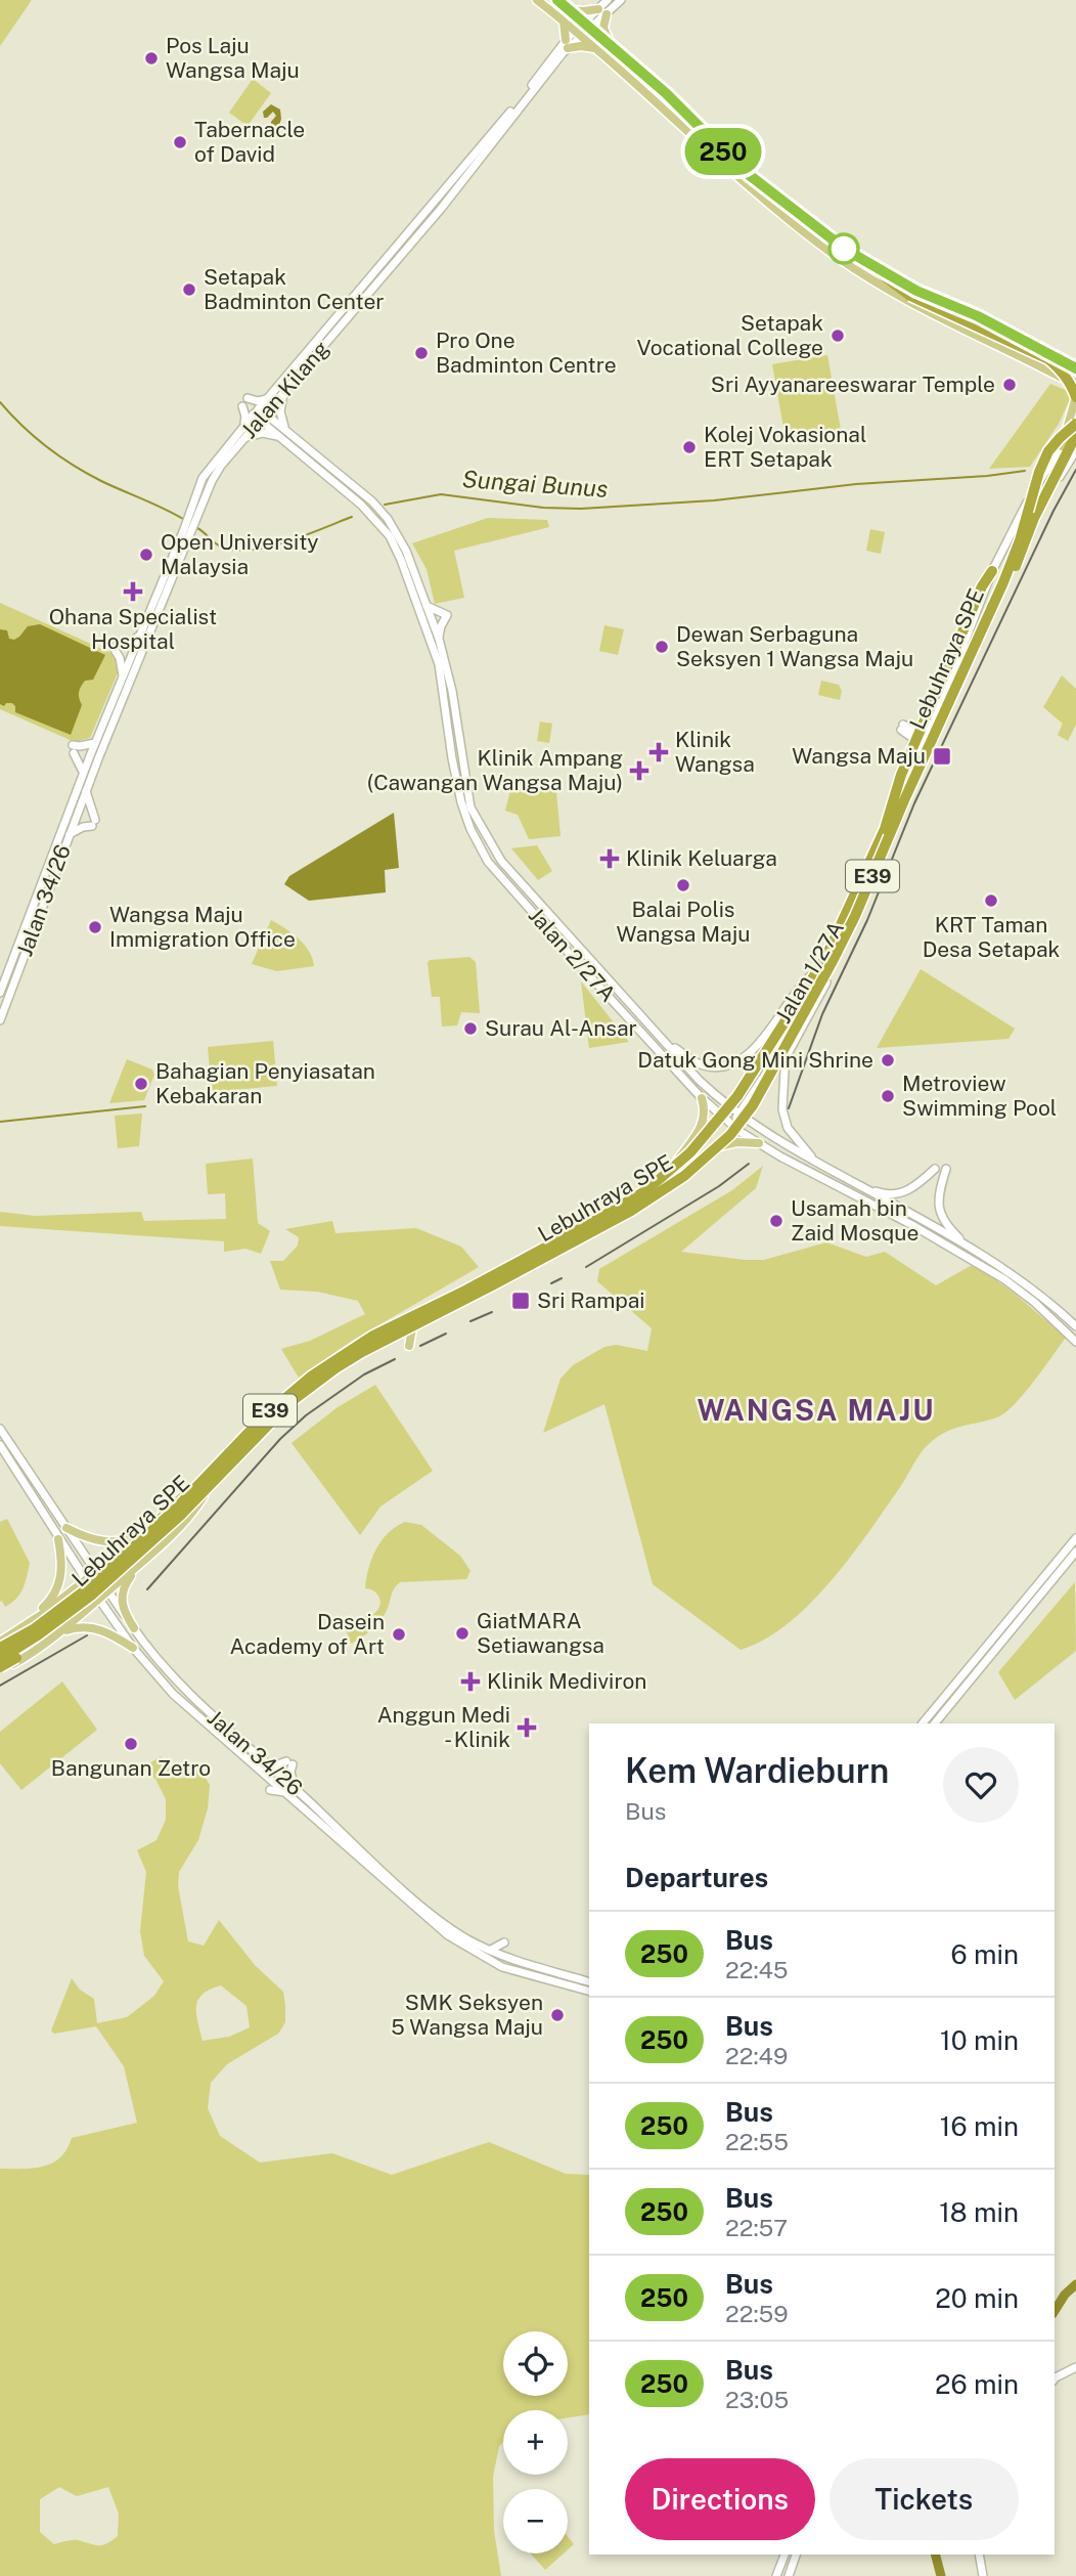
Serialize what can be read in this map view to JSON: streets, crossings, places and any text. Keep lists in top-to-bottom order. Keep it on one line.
{"streets":{"highway":["Lebuhraya SPE","E39"],"main road":["Jalan Kilang","Jalan 34/26","Jalan 2/27A","Jalan 1/27A"]},"crossings":[["Jalan Kilang","Jalan 34/26"],["Jalan Kilang","Jalan 2/27A"],["Lebuhraya SPE","E39"],["Lebuhraya SPE","Jalan 34/26"],["Lebuhraya SPE","Jalan 1/27A"],["E39","Jalan 34/26"],["Jalan 34/26","Jalan 1/27A"],["Jalan 2/27A","Jalan 1/27A"]],"districts":["WANGSA MAJU"],"water":["Sungai Bunus"],"places":{"other":["Pos Laju Wangsa Maju","Tabernacle of David","Setapak Badminton Center","Setapak Vocational College","Pro One Badminton Centre","Sri Ayyanareeswarar Temple","Kolej Vokasional ERT Setapak","Open University Malaysia","Dewan Serbaguna Seksyen 1 Wangsa Maju","Balai Polis Wangsa Maju","KRT Taman Desa Setapak","Wangsa Maju Immigration Office","Surau Al-Ansar","Datuk Gong Mini Shrine","Bahagian Penyiasatan Kebakaran","Metroview Swimming Pool","Usamah bin Zaid Mosque","GiatMARA Setiawangsa","Dasein Academy of Art","Bangunan Zetro","SMK Seksyen 5 Wangsa Maju"],"health":["Ohana Specialist Hospital","Klinik Wangsa","Klinik Ampang (Cawangan Wangsa Maju)","Klinik Keluarga","Klinik Mediviron","Anggun Medi - Klinik"],"transit":["Wangsa Maju","Sri Rampai"]},"lines":["bus line 250"],"page":{"on_map":"250","heading":[["Kem Wardieburn","Bus"],"Departures"],"list":[{"mark":"250","name":"Bus","note":"22:45","value":"6 min"},{"mark":"250","name":"Bus","note":"22:49","value":"10 min"},{"mark":"250","name":"Bus","note":"22:55","value":"16 min"},{"mark":"250","name":"Bus","note":"22:57","value":"18 min"},{"mark":"250","name":"Bus","note":"22:59","value":"20 min"},{"mark":"250","name":"Bus","note":"23:05","value":"26 min"}],"map_buttons":["+","−"],"buttons":["Directions","Tickets"]}}
